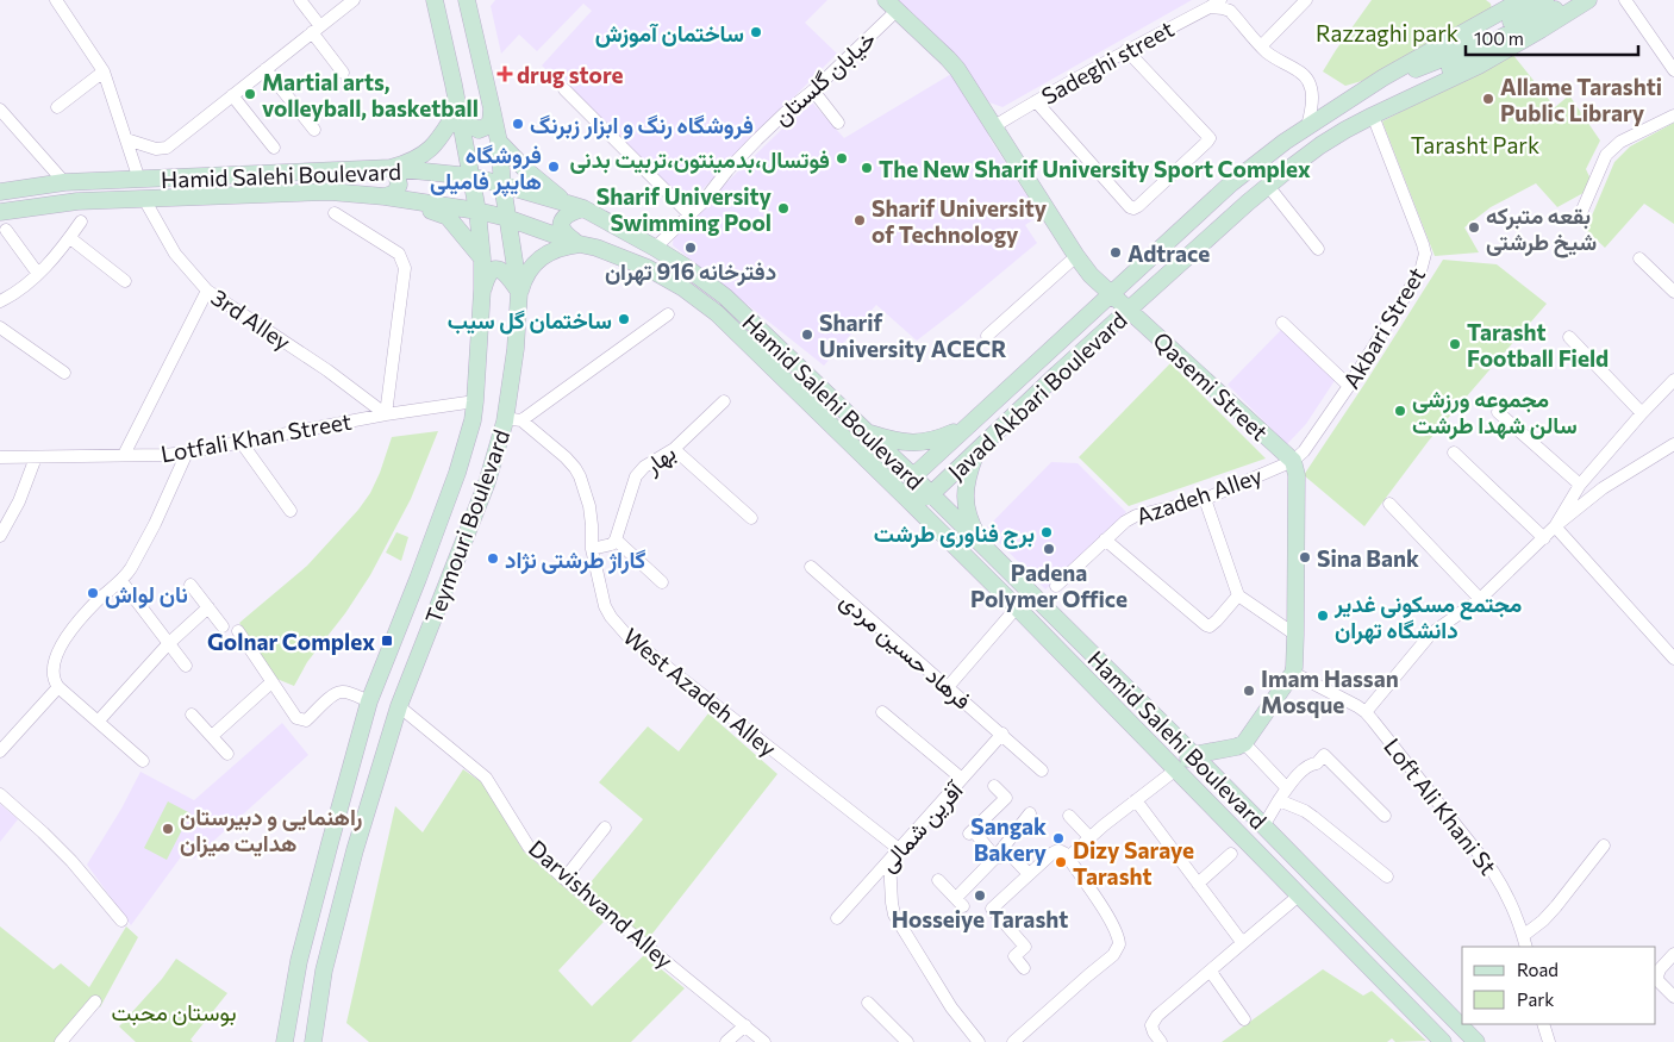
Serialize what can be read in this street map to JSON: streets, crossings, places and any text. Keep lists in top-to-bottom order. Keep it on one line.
{"streets":{"main road":["Hamid Salehi Boulevard","Qasemi Street","Javad Akbari Boulevard","Teymouri Boulevard"],"street":["Sadeghi street","خیابان گلستان","3rd Alley","Akbari Street","Lotfali Khan Street","بهار","Azadeh Alley","فرهاد حسین مردی","West Azadeh Alley","Loft Ali Khani St","آفرین شمالی","Darvishvand Alley"]},"crossings":[["Sadeghi street","Qasemi Street"],["خیابان گلستان","Hamid Salehi Boulevard"],["خیابان گلستان","Qasemi Street"],["Hamid Salehi Boulevard","3rd Alley"],["Hamid Salehi Boulevard","Javad Akbari Boulevard"],["Hamid Salehi Boulevard","Teymouri Boulevard"],["3rd Alley","Lotfali Khan Street"],["Akbari Street","Qasemi Street"],["Akbari Street","Javad Akbari Boulevard"],["Akbari Street","Azadeh Alley"],["Qasemi Street","Javad Akbari Boulevard"],["Qasemi Street","Azadeh Alley"],["Lotfali Khan Street","Teymouri Boulevard"],["Teymouri Boulevard","West Azadeh Alley"],["Teymouri Boulevard","Darvishvand Alley"],["فرهاد حسین مردی","آفرین شمالی"],["West Azadeh Alley","آفرین شمالی"]],"parks":["Razzaghi park","Tarasht Park","بوستان محبت"],"places":{"other":["ساختمان آموزش","Martial arts, volleyball, basketball","Allame Tarashti Public Library","فروشگاه رنگ و ابزار زبرنگ","فوتسال،بدمینتون،تربیت بدنی","فروشگاه هایپر فامیلی","The New Sharif University Sport Complex","Sharif University Swimming Pool","Sharif University of Technology","بقعه متبرکه شیخ طرشتی","دفترخانه 916 تهران","Adtrace","ساختمان گل سیب","Sharif University ACECR","Tarasht Football Field","مجموعه ورزشی سالن شهدا طرشت","برج فناوری طرشت","Padena Polymer Office","Sina Bank","گاراژ طرشتی نژاد","نان لواش","مجتمع مسکونی غدیر دانشگاه تهران","Imam Hassan Mosque","راهنمایی و دبیرستان هدایت میزان","Sangak Bakery","Dizy Saraye Tarasht","Hosseiye Tarasht"],"health":["drug store"],"transit":["Golnar Complex"]},"legend":["Road","Park"],"scale_bar":"100 m"}
